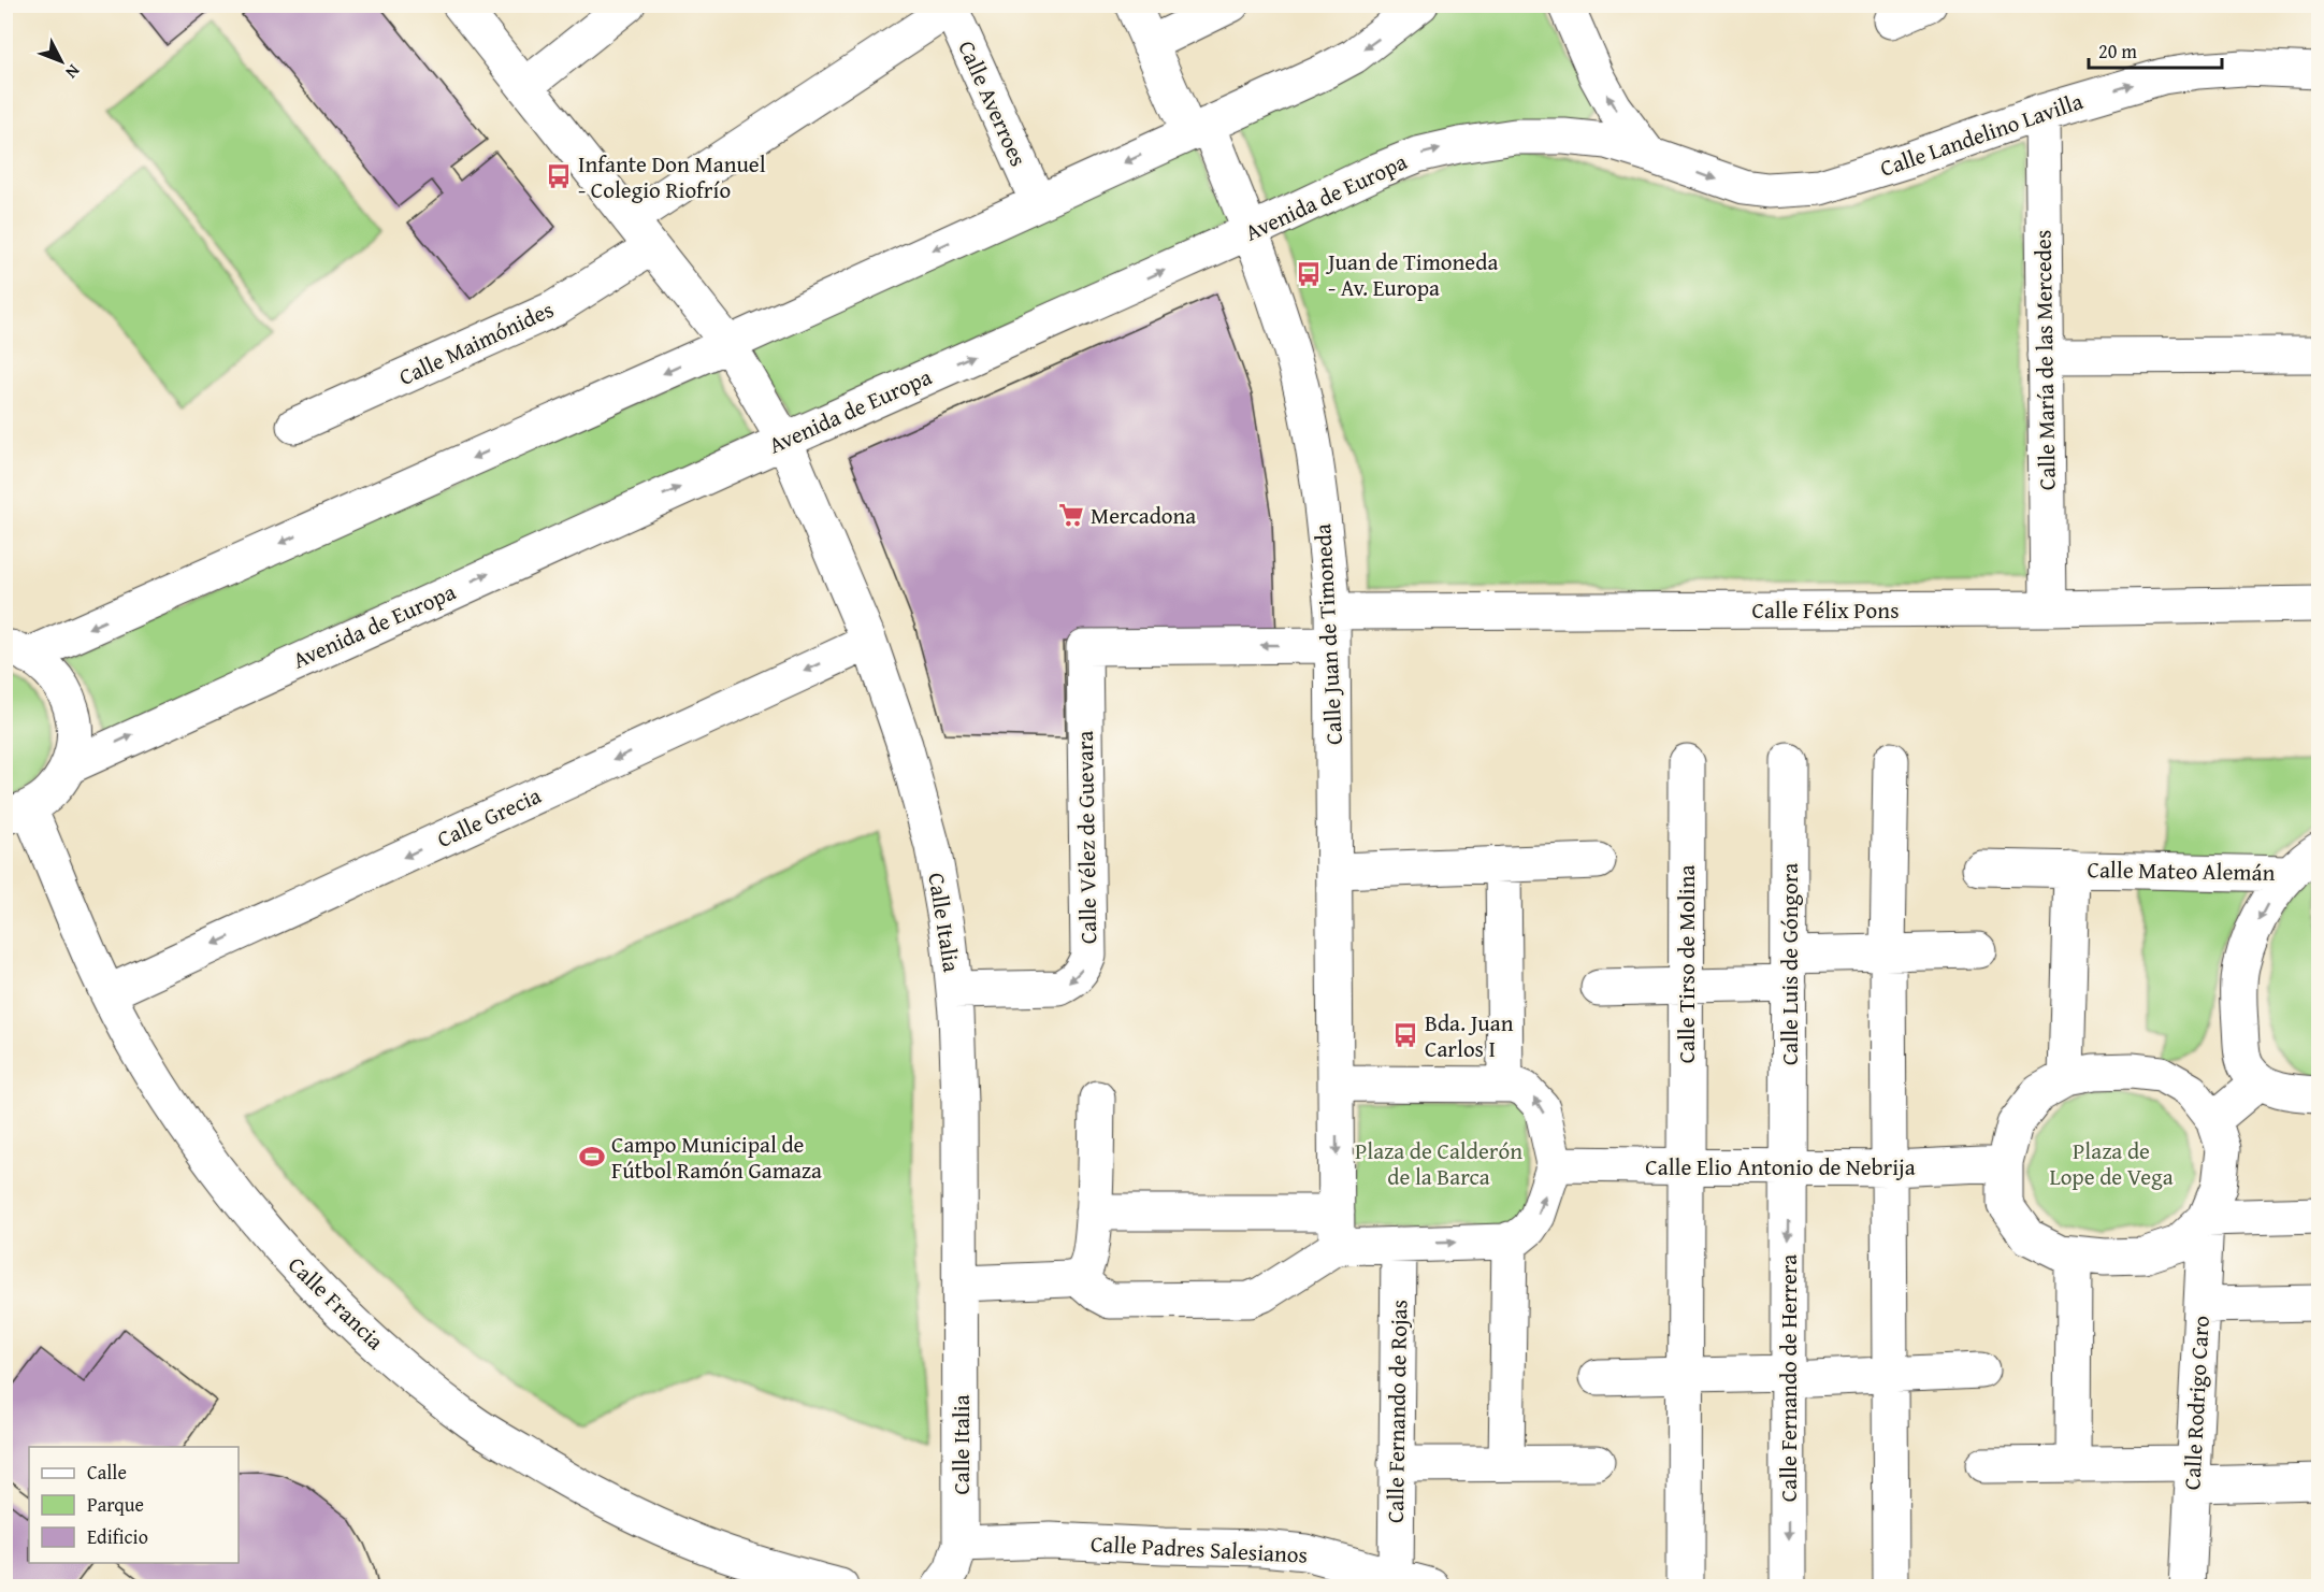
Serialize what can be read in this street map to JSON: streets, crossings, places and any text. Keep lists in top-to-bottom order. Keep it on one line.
{"streets":{"street":["Calle Averroes","Calle Landelino Lavilla","Avenida de Europa","Calle Maimónides","Calle María de las Mercedes","Calle Félix Pons","Calle Juan de Timoneda","Calle Grecia","Calle Vélez de Guevara","Calle Mateo Alemán","Calle Italia","Calle Tirso de Molina","Calle Luis de Góngora","Calle Elio Antonio de Nebrija","Calle Francia","Calle Fernando de Herrera","Calle Rodrigo Caro","Calle Fernando de Rojas","Calle Padres Salesianos"]},"crossings":[["Calle Averroes","Avenida de Europa"],["Calle Landelino Lavilla","Avenida de Europa"],["Calle Landelino Lavilla","Calle María de las Mercedes"],["Avenida de Europa","Calle Juan de Timoneda"],["Avenida de Europa","Calle Italia"],["Avenida de Europa","Calle Francia"],["Calle Maimónides","Calle Italia"],["Calle María de las Mercedes","Calle Félix Pons"],["Calle Félix Pons","Calle Juan de Timoneda"],["Calle Félix Pons","Calle Vélez de Guevara"],["Calle Grecia","Calle Italia"],["Calle Grecia","Calle Francia"],["Calle Vélez de Guevara","Calle Italia"],["Calle Mateo Alemán","Calle Elio Antonio de Nebrija"],["Calle Mateo Alemán","Calle Rodrigo Caro"],["Calle Italia","Calle Padres Salesianos"],["Calle Tirso de Molina","Calle Elio Antonio de Nebrija"],["Calle Luis de Góngora","Calle Elio Antonio de Nebrija"],["Calle Luis de Góngora","Calle Fernando de Herrera"],["Calle Elio Antonio de Nebrija","Calle Fernando de Herrera"],["Calle Elio Antonio de Nebrija","Calle Rodrigo Caro"],["Calle Fernando de Rojas","Calle Padres Salesianos"]],"one_way":["Calle Grecia"],"parks":["Plaza de Calderón de la Barca","Plaza de Lope de Vega"],"places":{"bus stop":["Infante Don Manuel - Colegio Riofrío","Juan de Timoneda - Av. Europa","Bda. Juan Carlos I"],"supermarket":["Mercadona"],"sports":["Campo Municipal de Fútbol Ramón Gamaza"]},"legend":["Calle","Parque","Edificio"],"scale_bar":"20 m","north":"bottom right"}
